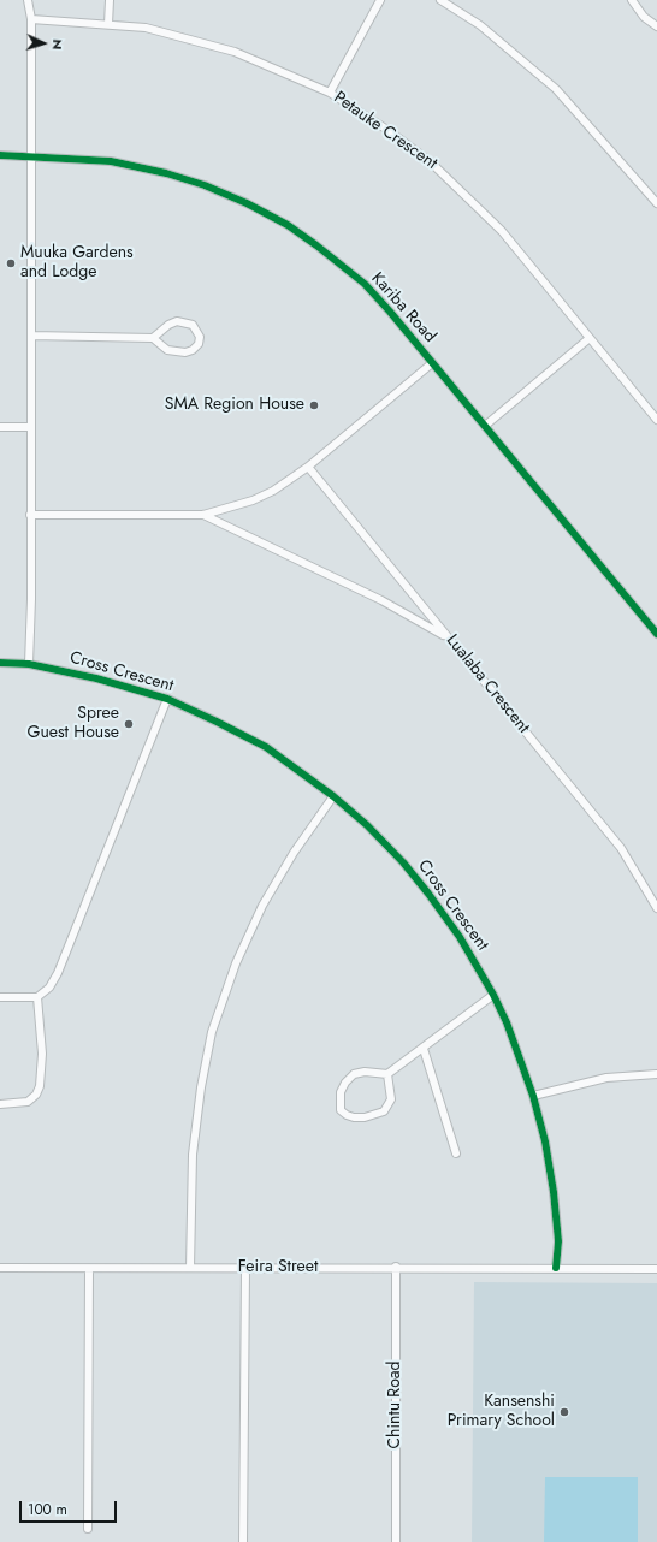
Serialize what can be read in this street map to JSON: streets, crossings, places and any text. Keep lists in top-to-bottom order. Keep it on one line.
{"streets":{"street":["Petauke Crescent","Kariba Road","Cross Crescent","Lualaba Crescent","Feira Street","Chintu Road"]},"crossings":[["Cross Crescent","Feira Street"],["Feira Street","Chintu Road"]],"places":["Muuka Gardens and Lodge","SMA Region House","Spree Guest House","Kansenshi Primary School"],"scale_bar":"100 m","north":"right"}
